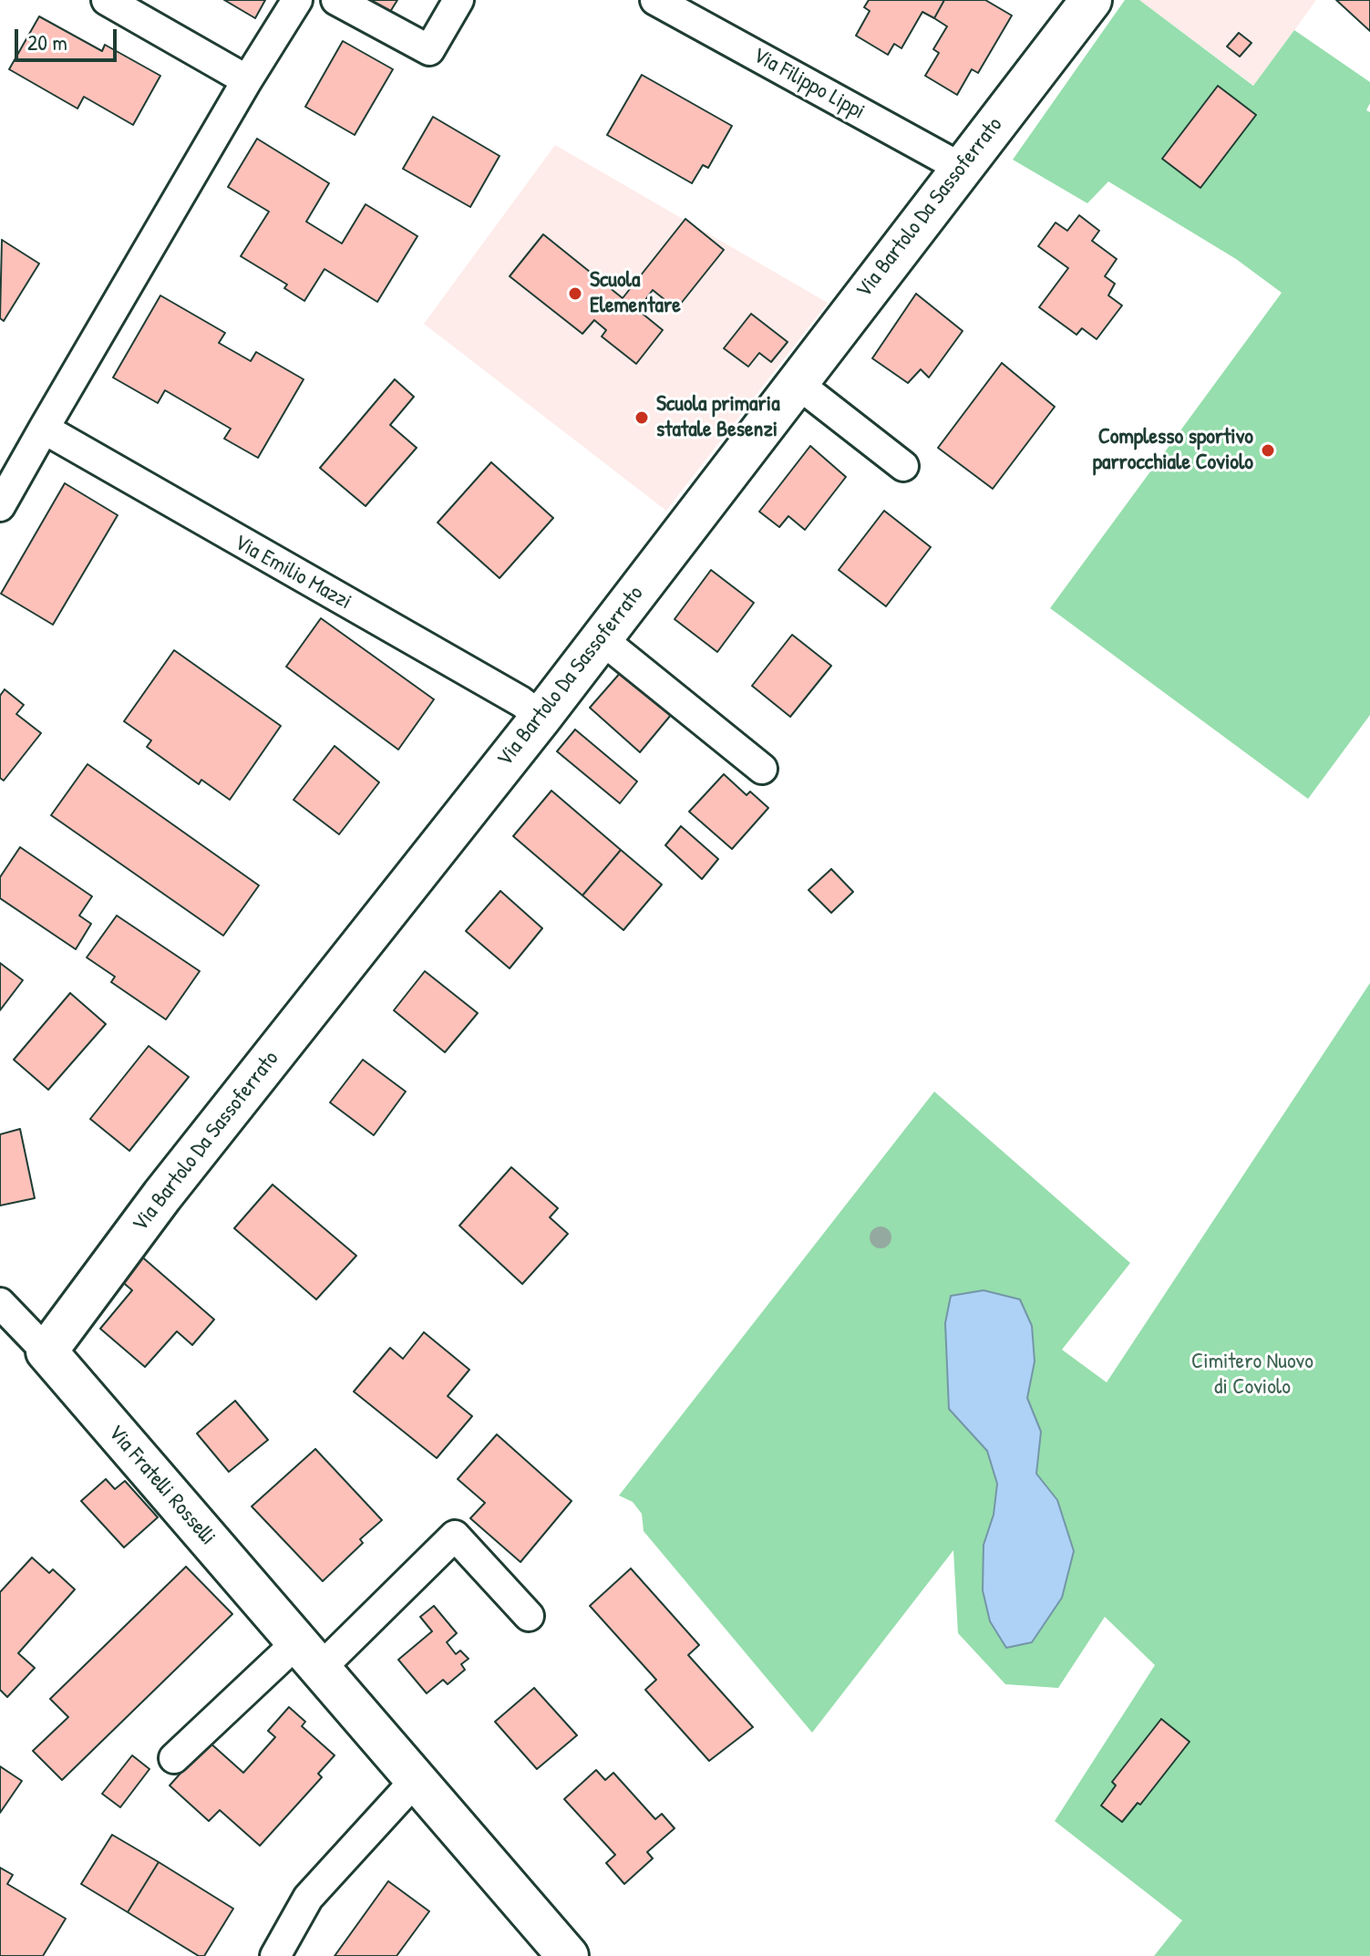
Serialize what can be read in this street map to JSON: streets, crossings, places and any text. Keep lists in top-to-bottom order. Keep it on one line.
{"streets":{"street":["Via Filippo Lippi","Via Bartolo Da Sassoferrato","Via Emilio Mazzi","Via Fratelli Rosselli"]},"crossings":[["Via Filippo Lippi","Via Bartolo Da Sassoferrato"],["Via Bartolo Da Sassoferrato","Via Emilio Mazzi"],["Via Bartolo Da Sassoferrato","Via Fratelli Rosselli"]],"parks":["Cimitero Nuovo di Coviolo"],"places":["Scuola Elementare","Scuola primaria statale Besenzi","Complesso sportivo parrocchiale Coviolo"],"scale_bar":"20 m"}
